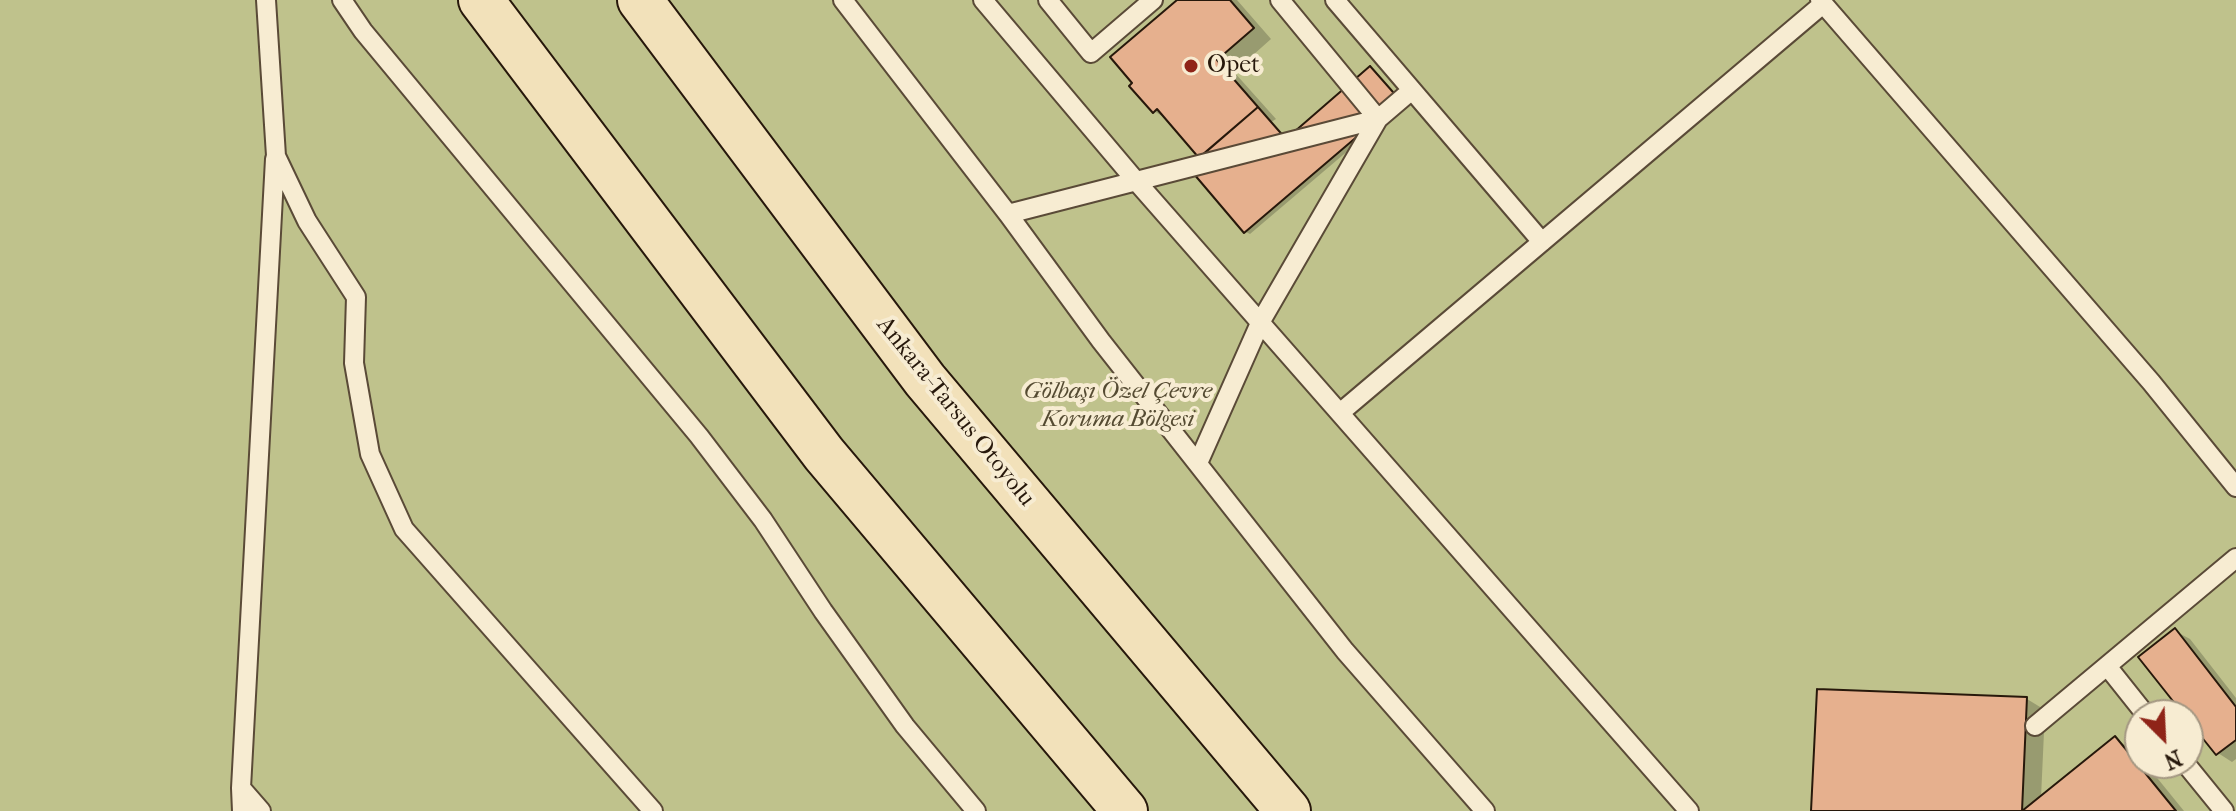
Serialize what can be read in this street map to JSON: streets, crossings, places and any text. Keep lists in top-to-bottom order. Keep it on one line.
{"streets":{"highway":["Ankara-Tarsus Otoyolu"]},"parks":["Gölbaşı Özel Çevre Koruma Bölgesi"],"places":["Opet"],"north":"bottom right"}
